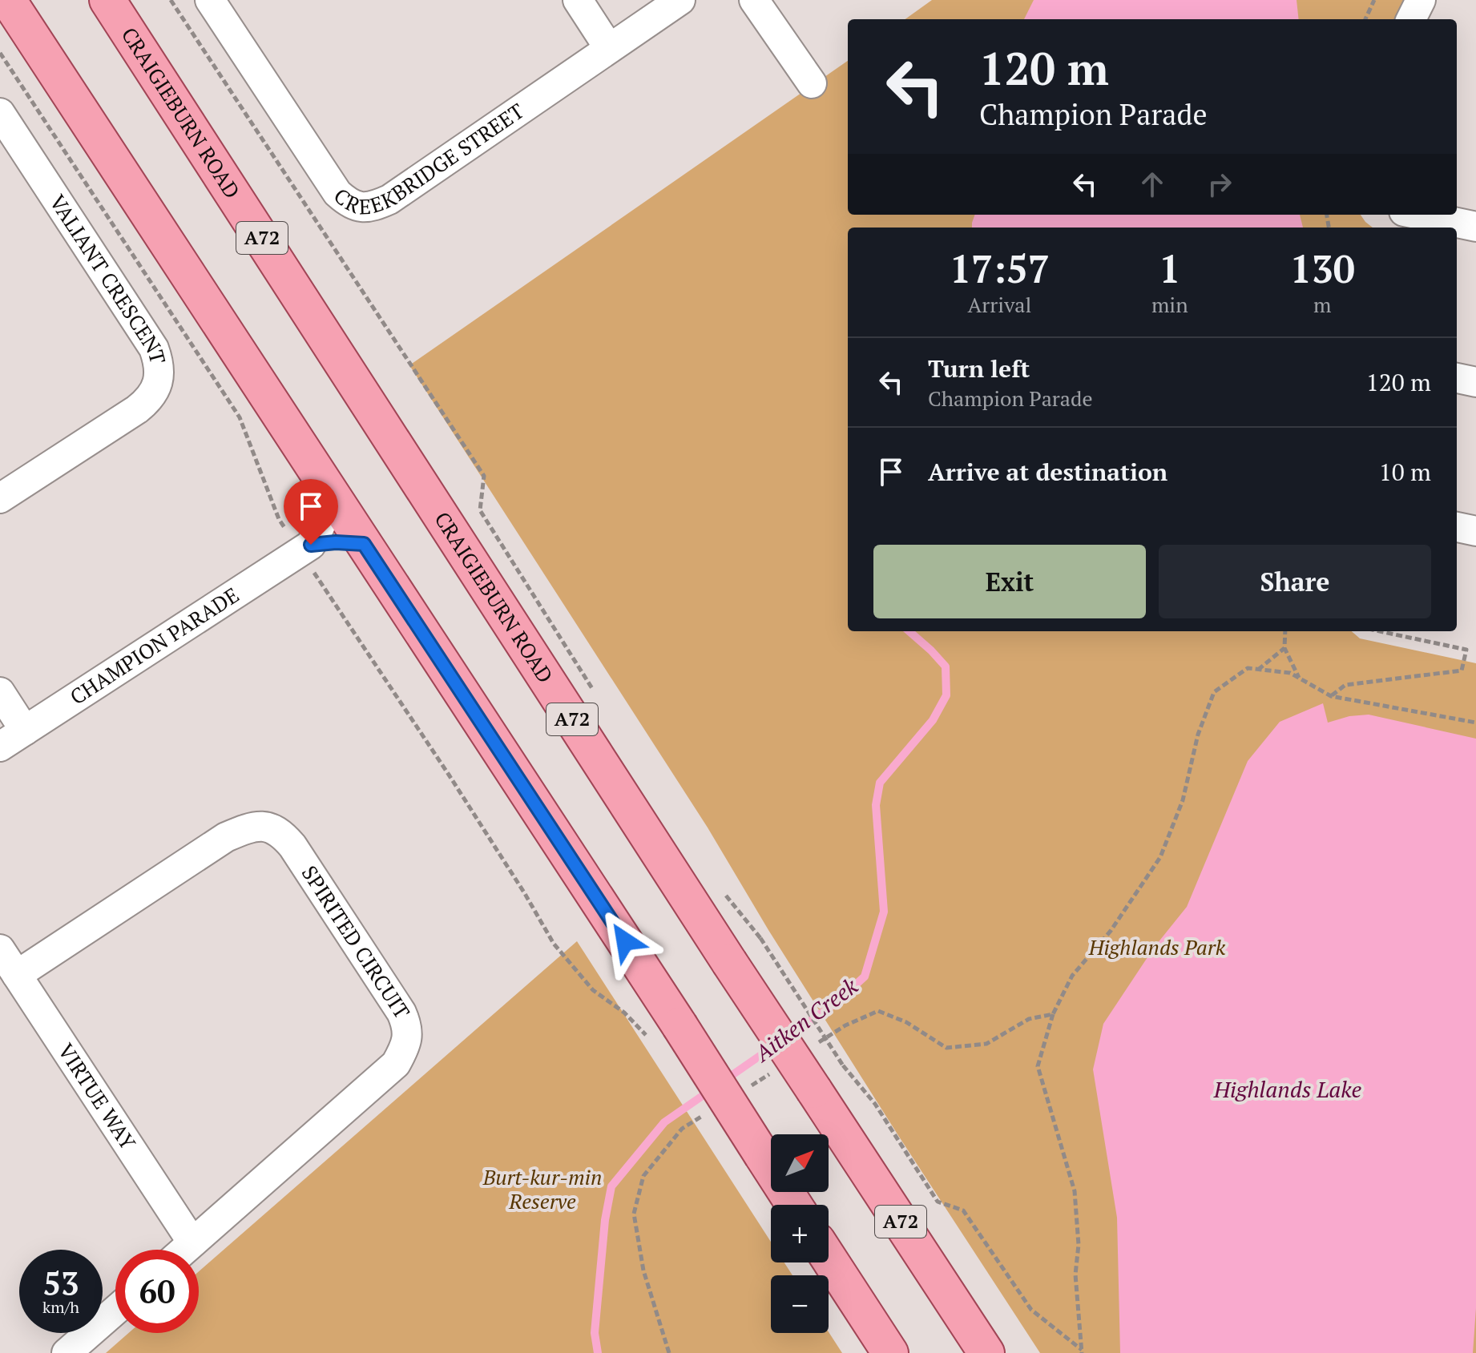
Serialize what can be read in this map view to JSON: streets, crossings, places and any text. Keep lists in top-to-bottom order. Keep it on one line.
{"streets":{"main road":["CRAIGIEBURN ROAD","A72"],"street":["CREEKBRIDGE STREET","VALIANT CRESCENT","CHAMPION PARADE","SPIRITED CIRCUIT","VIRTUE WAY"]},"crossings":[["SPIRITED CIRCUIT","VIRTUE WAY"]],"water":["Aitken Creek","Highlands Lake"],"parks":["Highlands Park","Burt-kur-min Reserve"],"north":"top right","page":{"turn":["120 m","Champion Parade"],"eta":["17:57","Arrival","1","min","130","m"],"list":[{"name":"Turn left","note":"Champion Parade","value":"120 m"},{"name":"Arrive at destination","value":"10 m"}],"buttons":["Exit","Share"],"map_buttons":["+","−"],"speed":"53 km/h","limit":"60"}}
